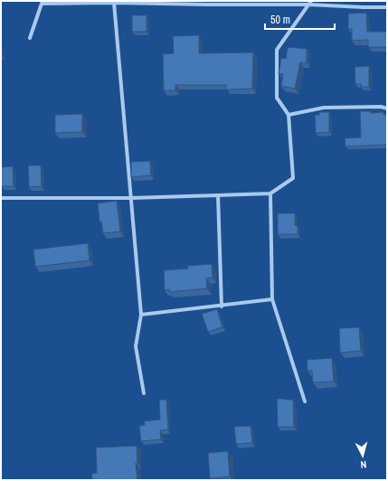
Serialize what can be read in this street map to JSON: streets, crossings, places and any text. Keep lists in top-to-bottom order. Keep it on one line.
{"scale_bar":"50 m","north":"bottom"}
